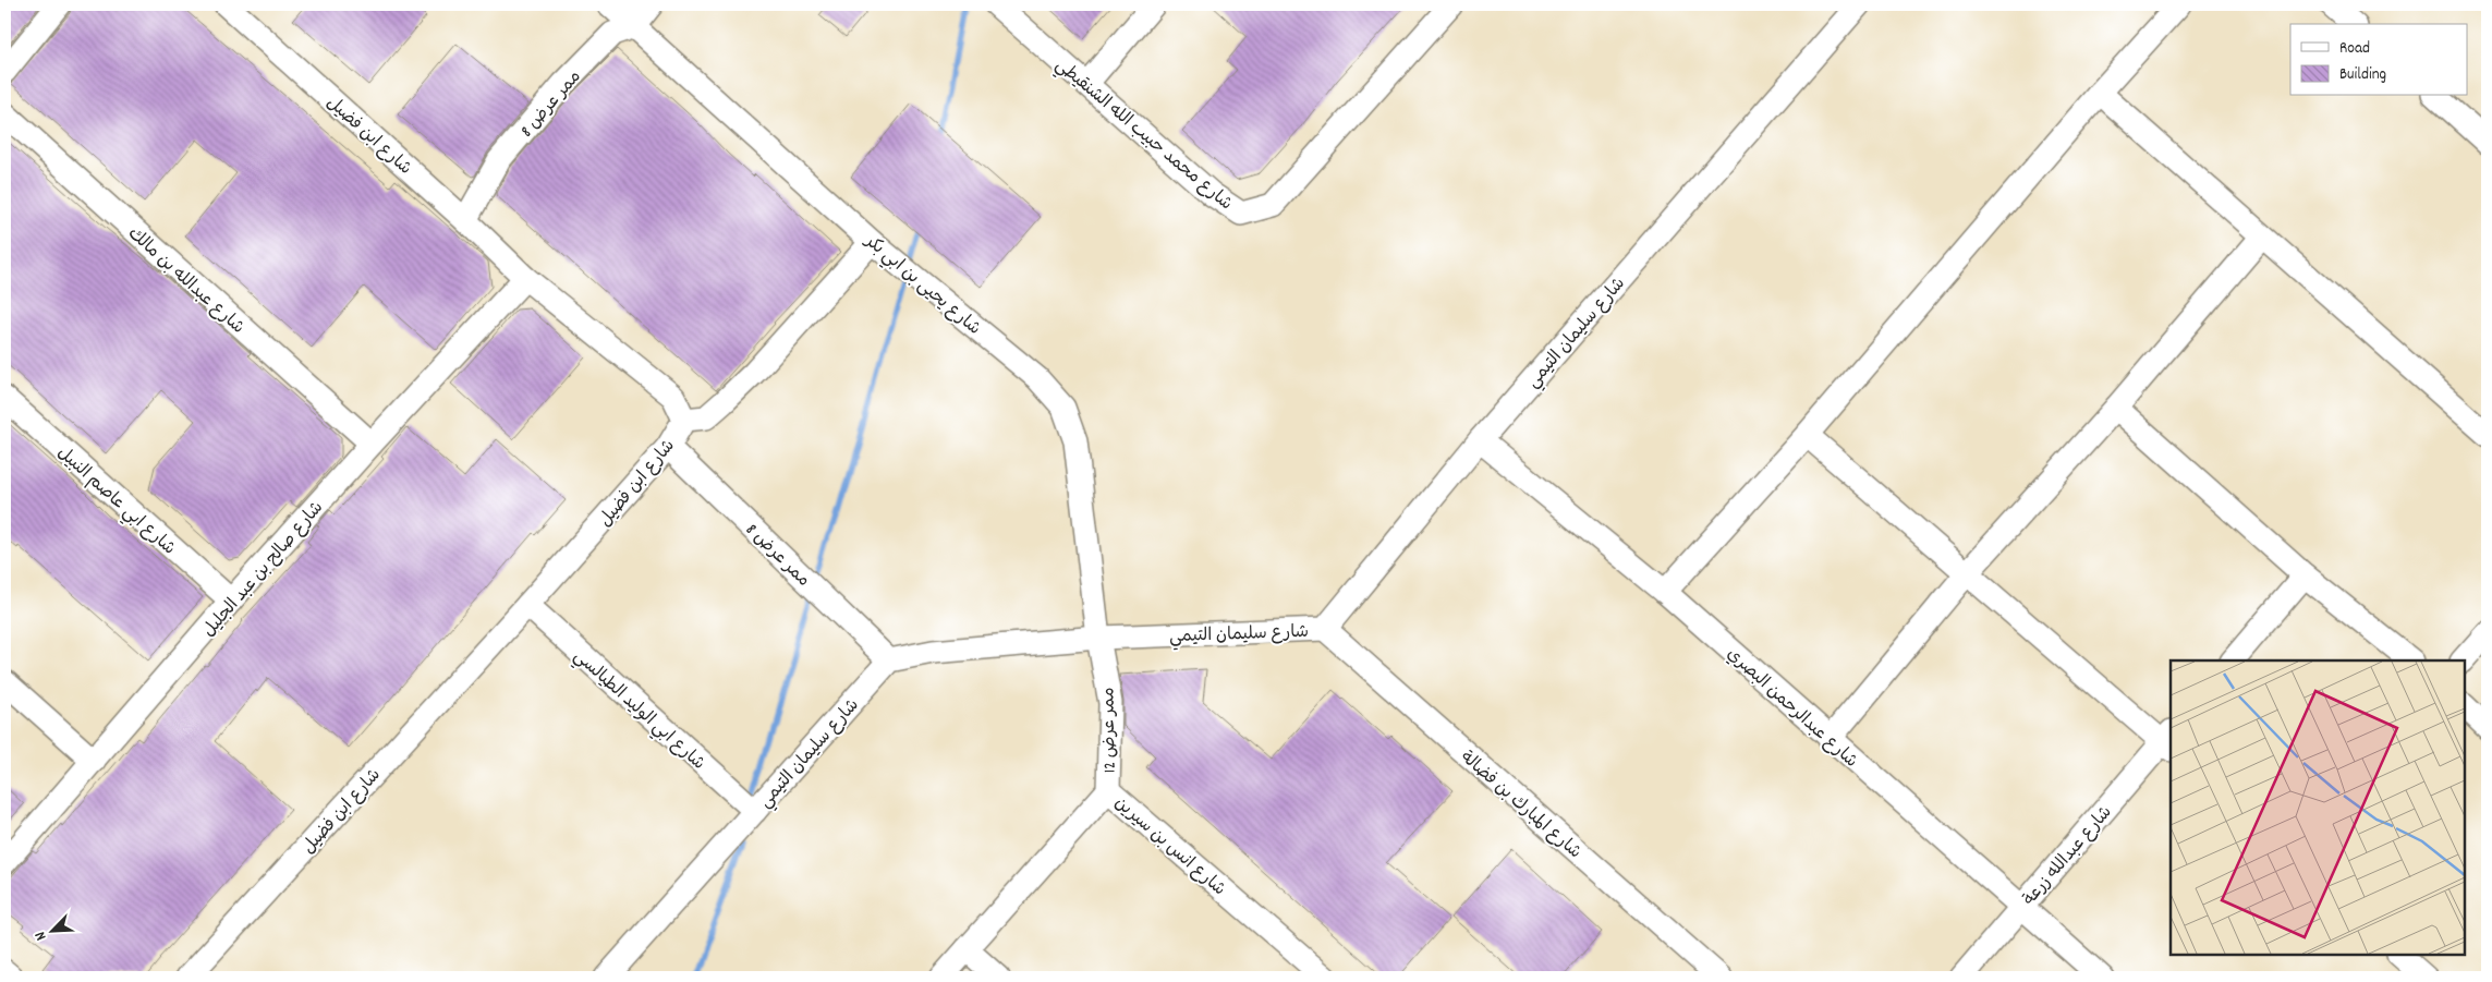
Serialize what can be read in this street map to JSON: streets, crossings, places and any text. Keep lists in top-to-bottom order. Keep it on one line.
{"streets":{"street":["ممر عرض 8","شارع محمد حبيب الله الشنقيطي","شارع ابن فضيل","شارع عبدالله بن مالك","شارع يحيى بن ابي بكر","شارع سليمان التيمي","شارع ابي عاصم النبيل","شارع صالح بن عبد الجليل","شارع عبدالرحمن البصري","شارع ابي الوليد الطيالسي","ممر عرض 12","شارع المبارك بن فضالة","شارع انس بن سيرين","شارع عبدالله زرعة"]},"crossings":[["ممر عرض 8","شارع ابن فضيل"],["ممر عرض 8","شارع يحيى بن ابي بكر"],["ممر عرض 8","شارع سليمان التيمي"],["شارع ابن فضيل","شارع صالح بن عبد الجليل"],["شارع ابن فضيل","شارع ابي الوليد الطيالسي"],["شارع عبدالله بن مالك","شارع صالح بن عبد الجليل"],["شارع يحيى بن ابي بكر","شارع سليمان التيمي"],["شارع يحيى بن ابي بكر","ممر عرض 12"],["شارع سليمان التيمي","شارع عبدالرحمن البصري"],["شارع سليمان التيمي","شارع ابي الوليد الطيالسي"],["شارع سليمان التيمي","ممر عرض 12"],["شارع سليمان التيمي","شارع المبارك بن فضالة"],["شارع ابي عاصم النبيل","شارع صالح بن عبد الجليل"],["شارع عبدالرحمن البصري","شارع عبدالله زرعة"],["ممر عرض 12","شارع انس بن سيرين"]],"legend":["Road","Building"],"north":"bottom left"}
